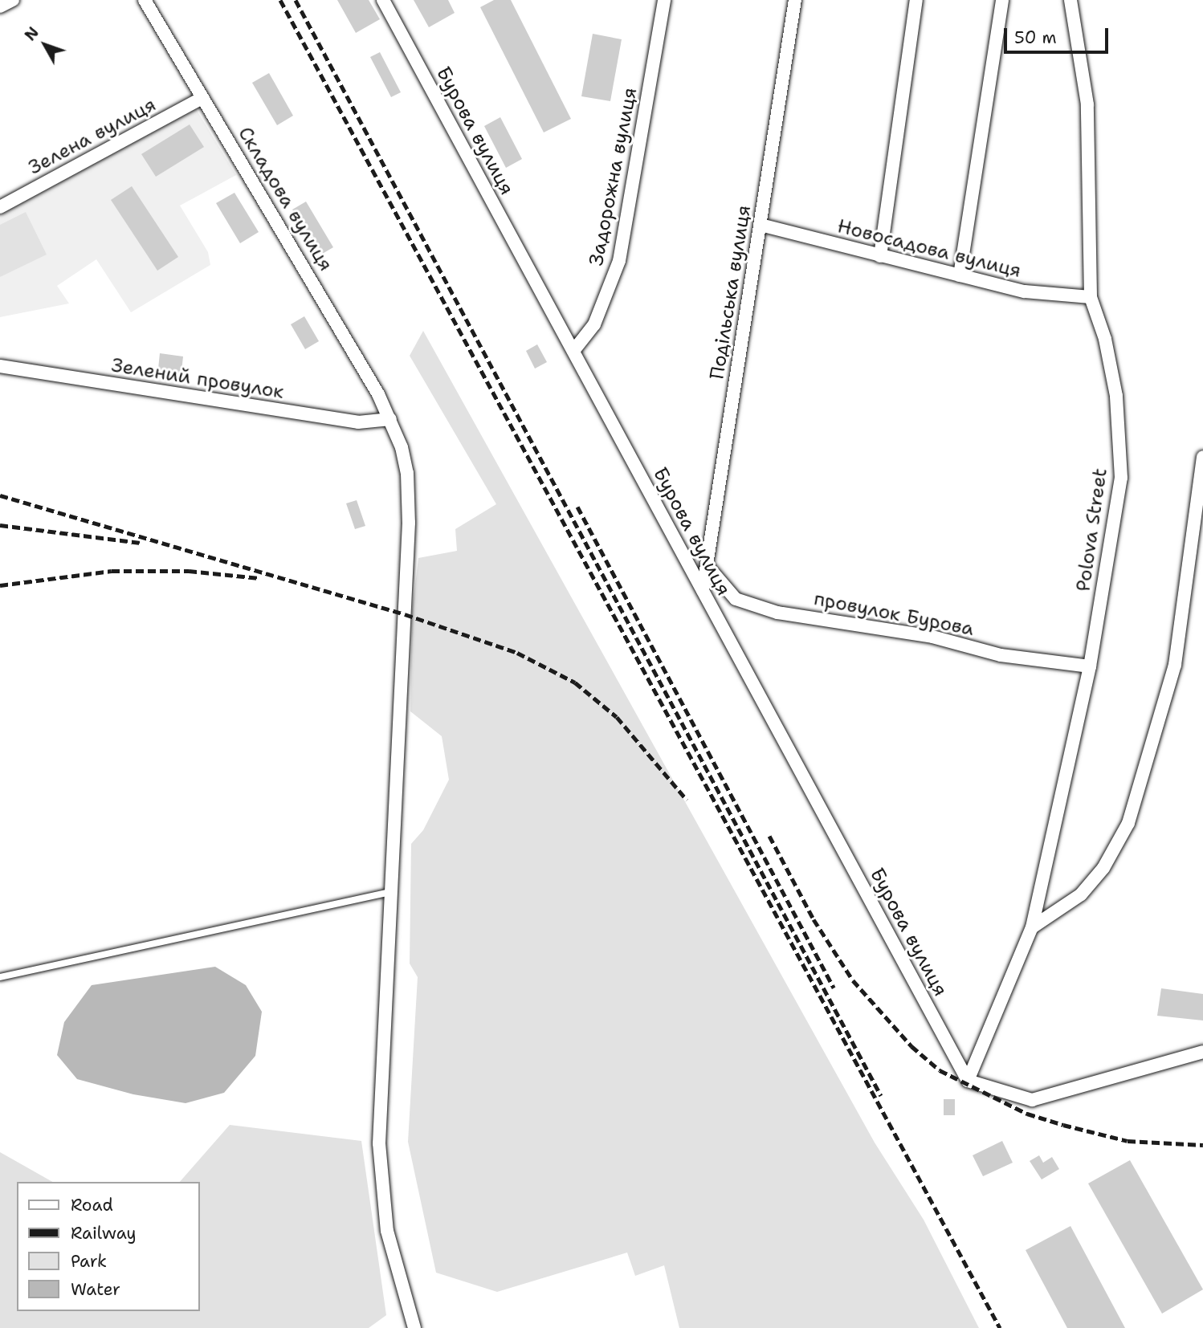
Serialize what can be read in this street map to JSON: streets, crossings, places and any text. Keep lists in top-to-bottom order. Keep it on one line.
{"streets":{"street":["Бурова вулиця","Зелена вулиця","Задорожна вулиця","Складова вулиця","Новосадова вулиця","Подільська вулиця","Зелений провулок","Polova Street","провулок Бурова"]},"crossings":[["Бурова вулиця","Задорожна вулиця"],["Бурова вулиця","Подільська вулиця"],["Бурова вулиця","Polova Street"],["Зелена вулиця","Складова вулиця"],["Складова вулиця","Зелений провулок"],["Новосадова вулиця","Подільська вулиця"],["Новосадова вулиця","Polova Street"],["Подільська вулиця","провулок Бурова"],["Polova Street","провулок Бурова"]],"legend":["Road","Railway","Park","Water"],"scale_bar":"50 m","north":"top left"}
